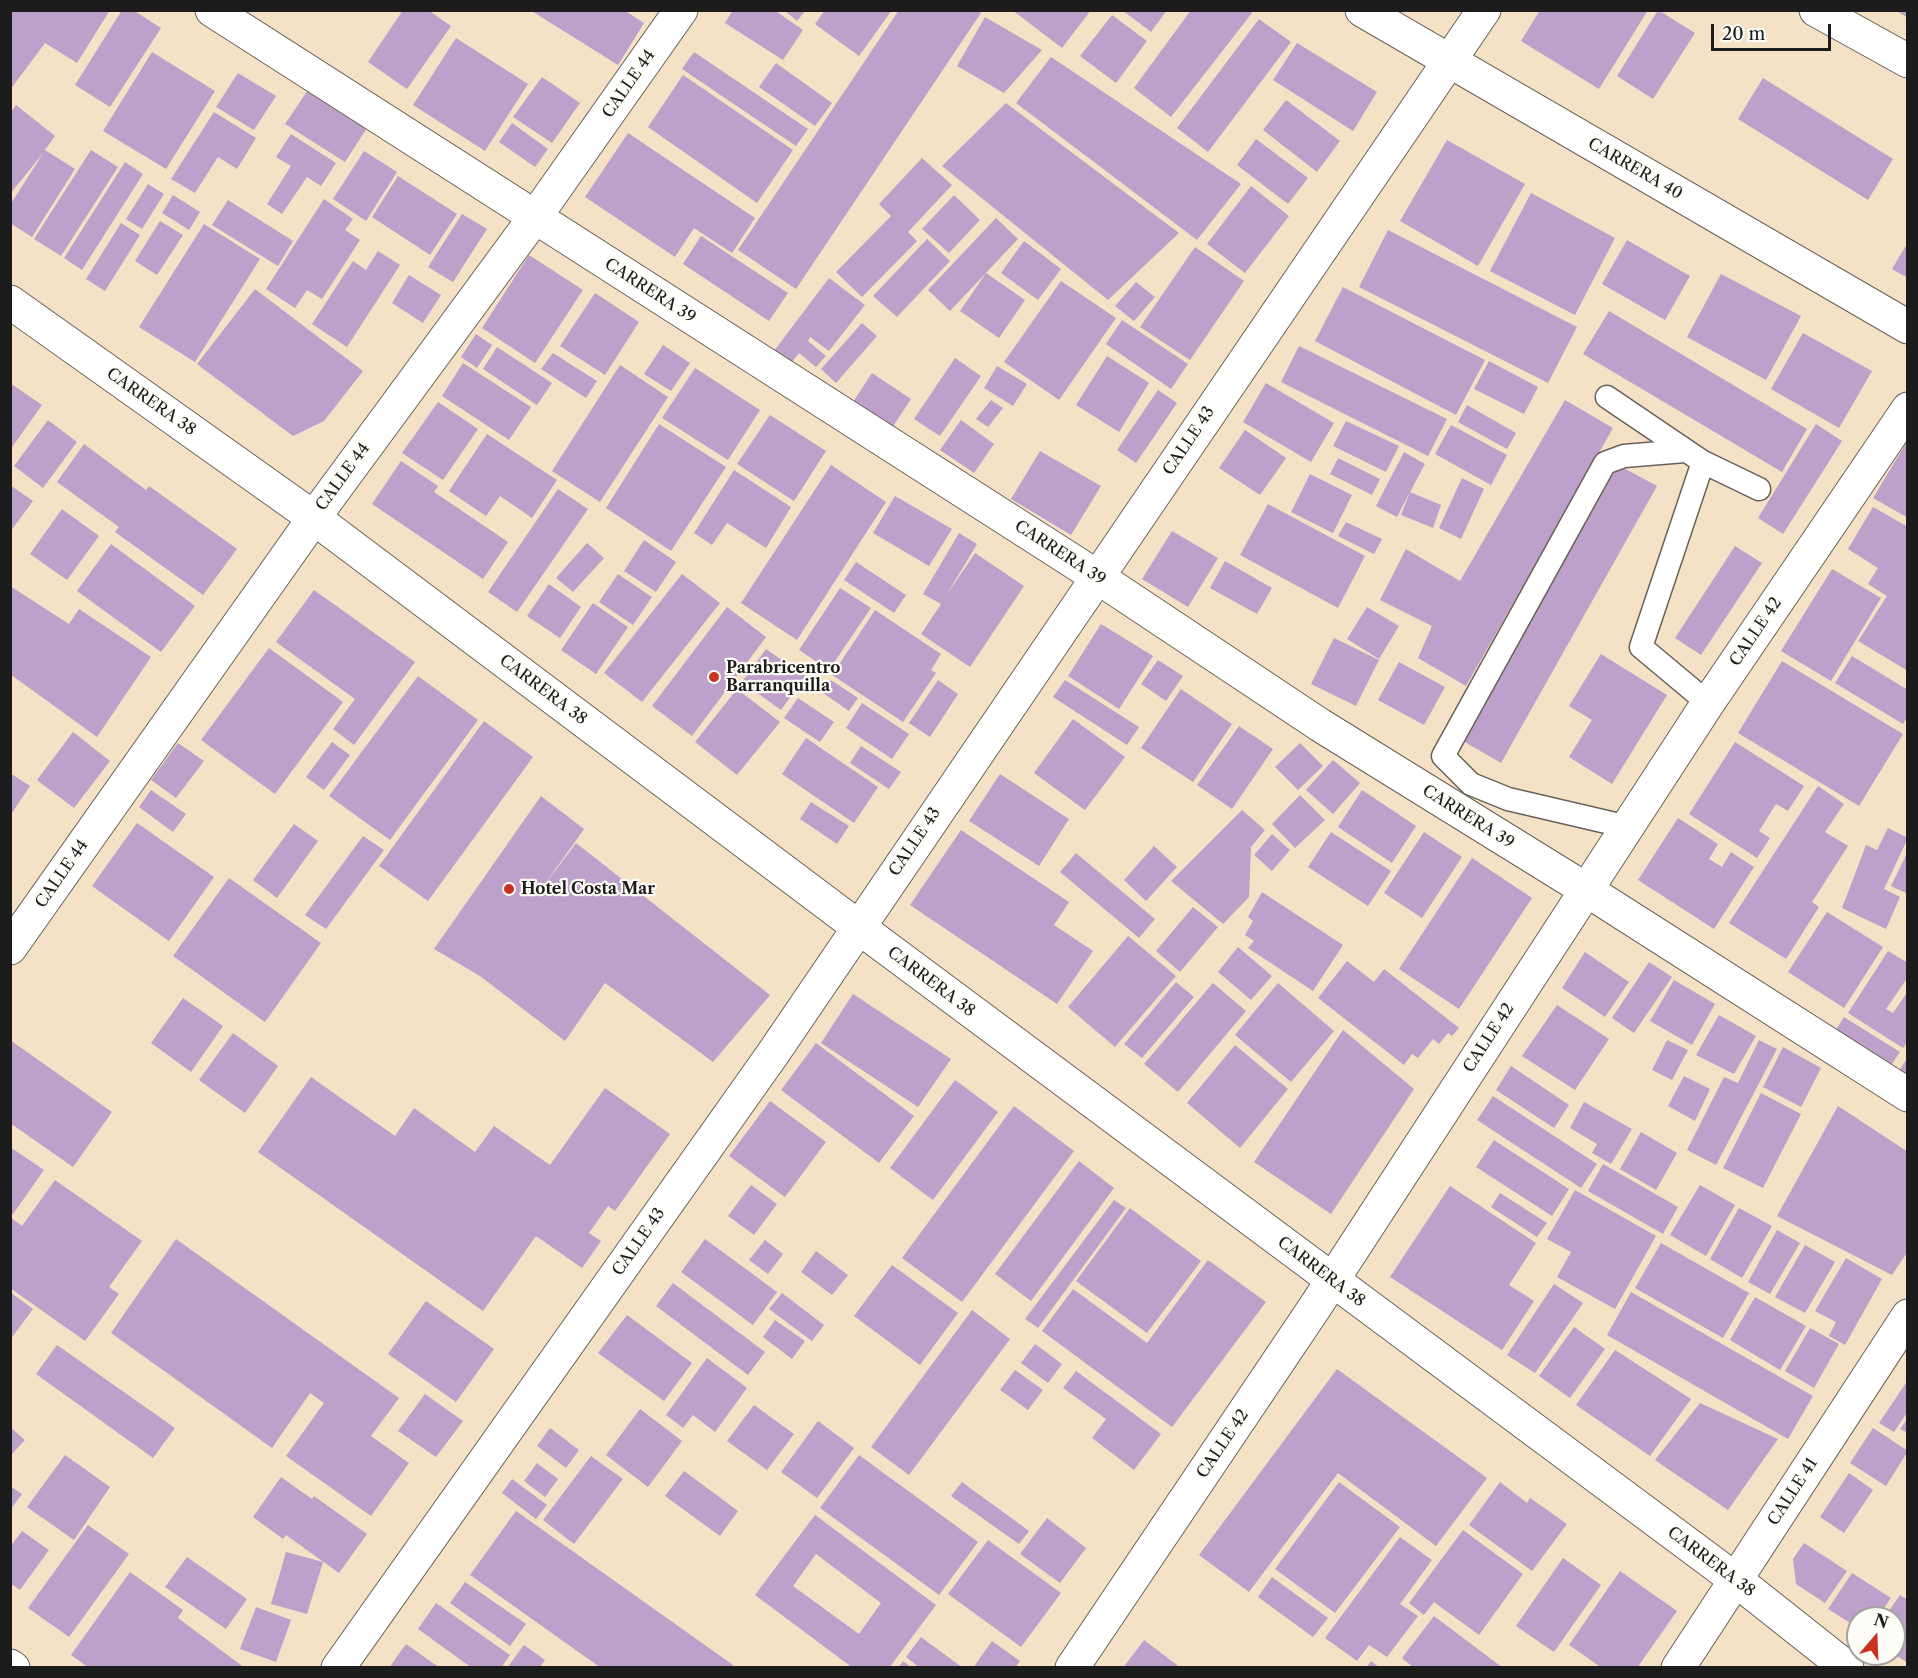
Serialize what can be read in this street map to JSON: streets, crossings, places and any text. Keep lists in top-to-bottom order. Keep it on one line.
{"streets":{"street":["CALLE 44","CARRERA 40","CARRERA 39","CARRERA 38","CALLE 43","CALLE 42","CALLE 41"]},"crossings":[["CALLE 44","CARRERA 39"],["CALLE 44","CARRERA 38"],["CARRERA 40","CALLE 43"],["CARRERA 39","CALLE 43"],["CARRERA 39","CALLE 42"],["CARRERA 38","CALLE 43"],["CARRERA 38","CALLE 42"],["CARRERA 38","CALLE 41"]],"places":["Parabricentro Barranquilla","Hotel Costa Mar"],"scale_bar":"20 m","north":"top"}
